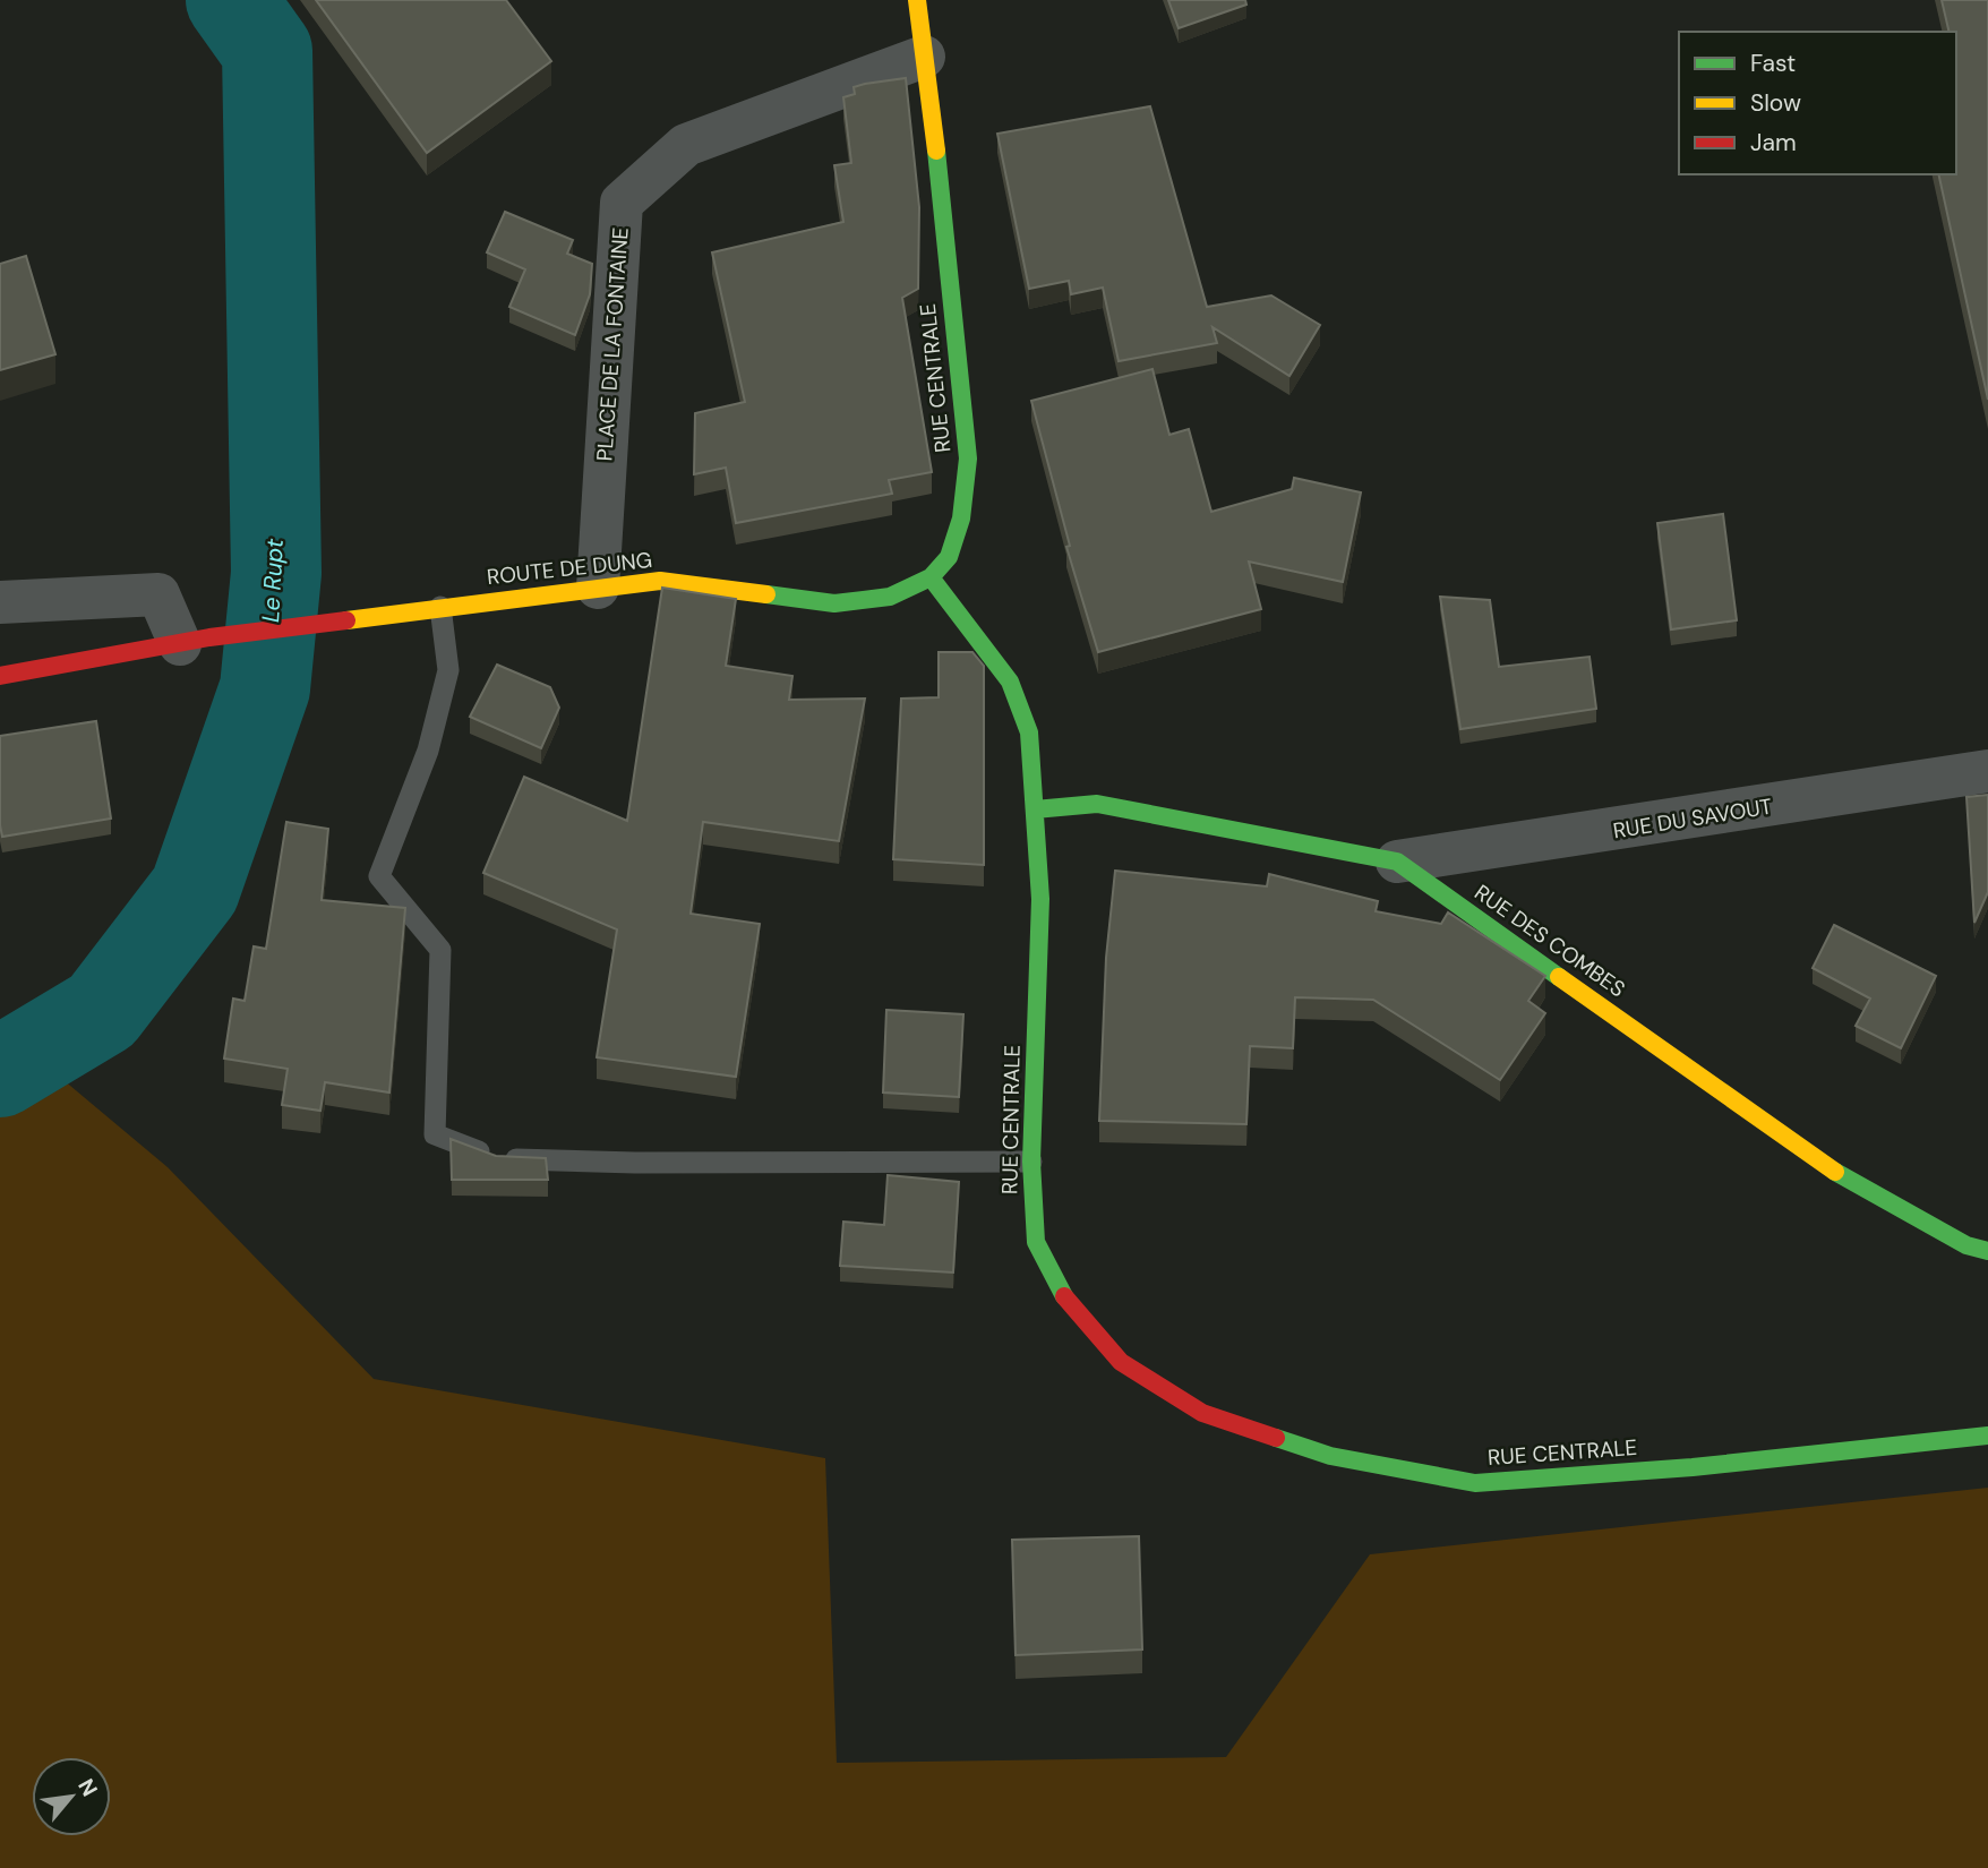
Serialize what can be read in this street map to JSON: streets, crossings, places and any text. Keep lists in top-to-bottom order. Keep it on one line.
{"streets":{"main road":["RUE CENTRALE","ROUTE DE DUNG","RUE DES COMBES"],"street":["PLACE DE LA FONTAINE","RUE DU SAVOUT"]},"crossings":[["PLACE DE LA FONTAINE","RUE CENTRALE"],["PLACE DE LA FONTAINE","ROUTE DE DUNG"],["RUE CENTRALE","ROUTE DE DUNG"],["RUE CENTRALE","RUE DES COMBES"],["RUE DU SAVOUT","RUE DES COMBES"]],"water":["Le Rupt"],"legend":["Fast","Slow","Jam"],"north":"top right"}
